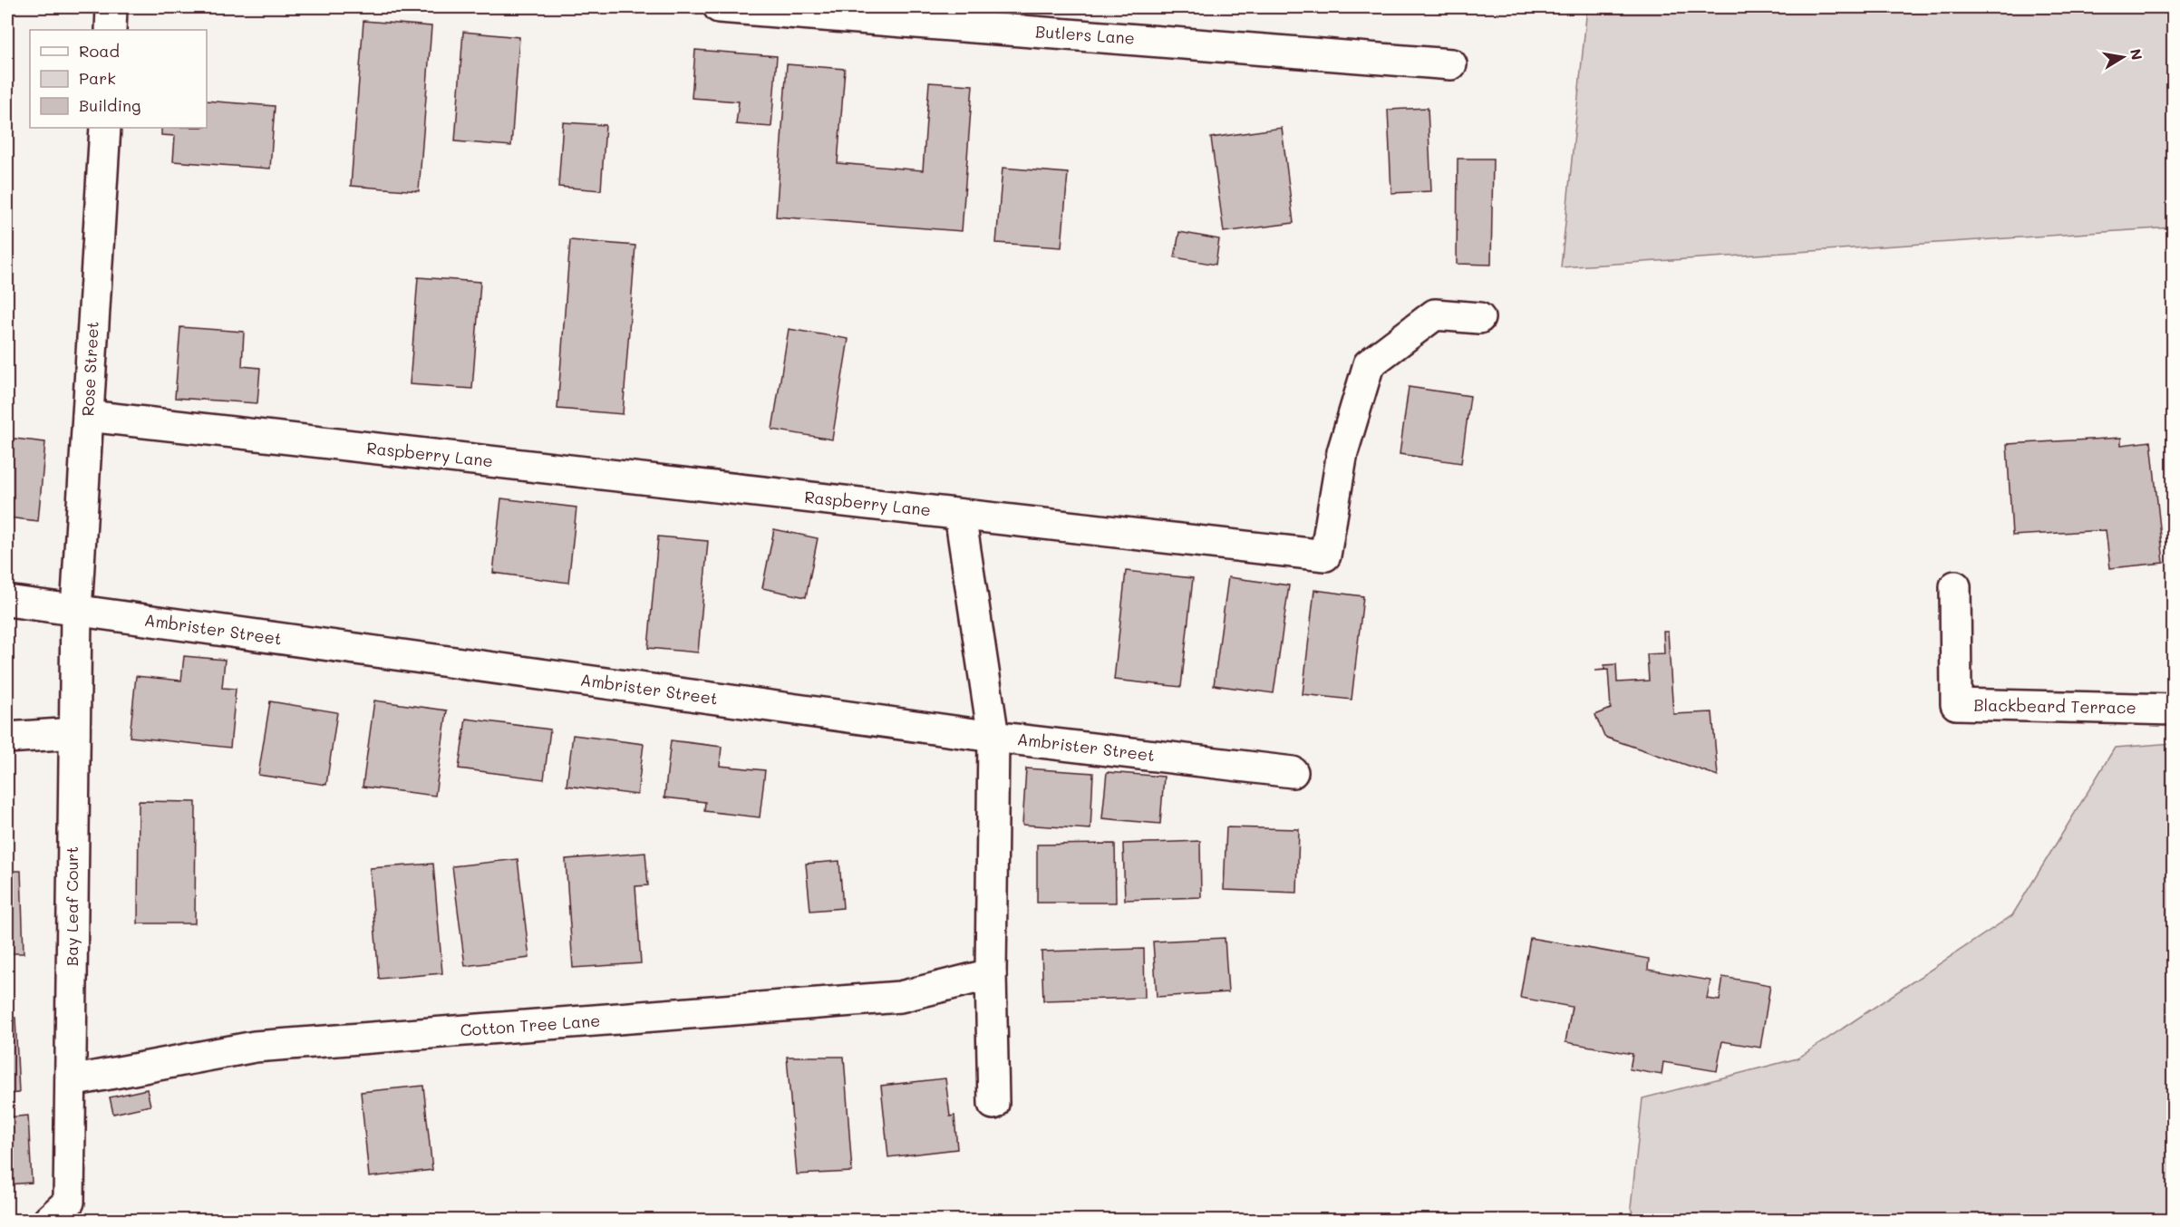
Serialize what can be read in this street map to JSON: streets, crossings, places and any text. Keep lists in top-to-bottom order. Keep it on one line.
{"streets":{"street":["Butlers Lane","Rose Street","Raspberry Lane","Ambrister Street","Blackbeard Terrace","Bay Leaf Court","Cotton Tree Lane"]},"crossings":[["Rose Street","Raspberry Lane"],["Rose Street","Ambrister Street"],["Rose Street","Bay Leaf Court"],["Ambrister Street","Bay Leaf Court"],["Bay Leaf Court","Cotton Tree Lane"]],"legend":["Road","Park","Building"],"north":"right"}
